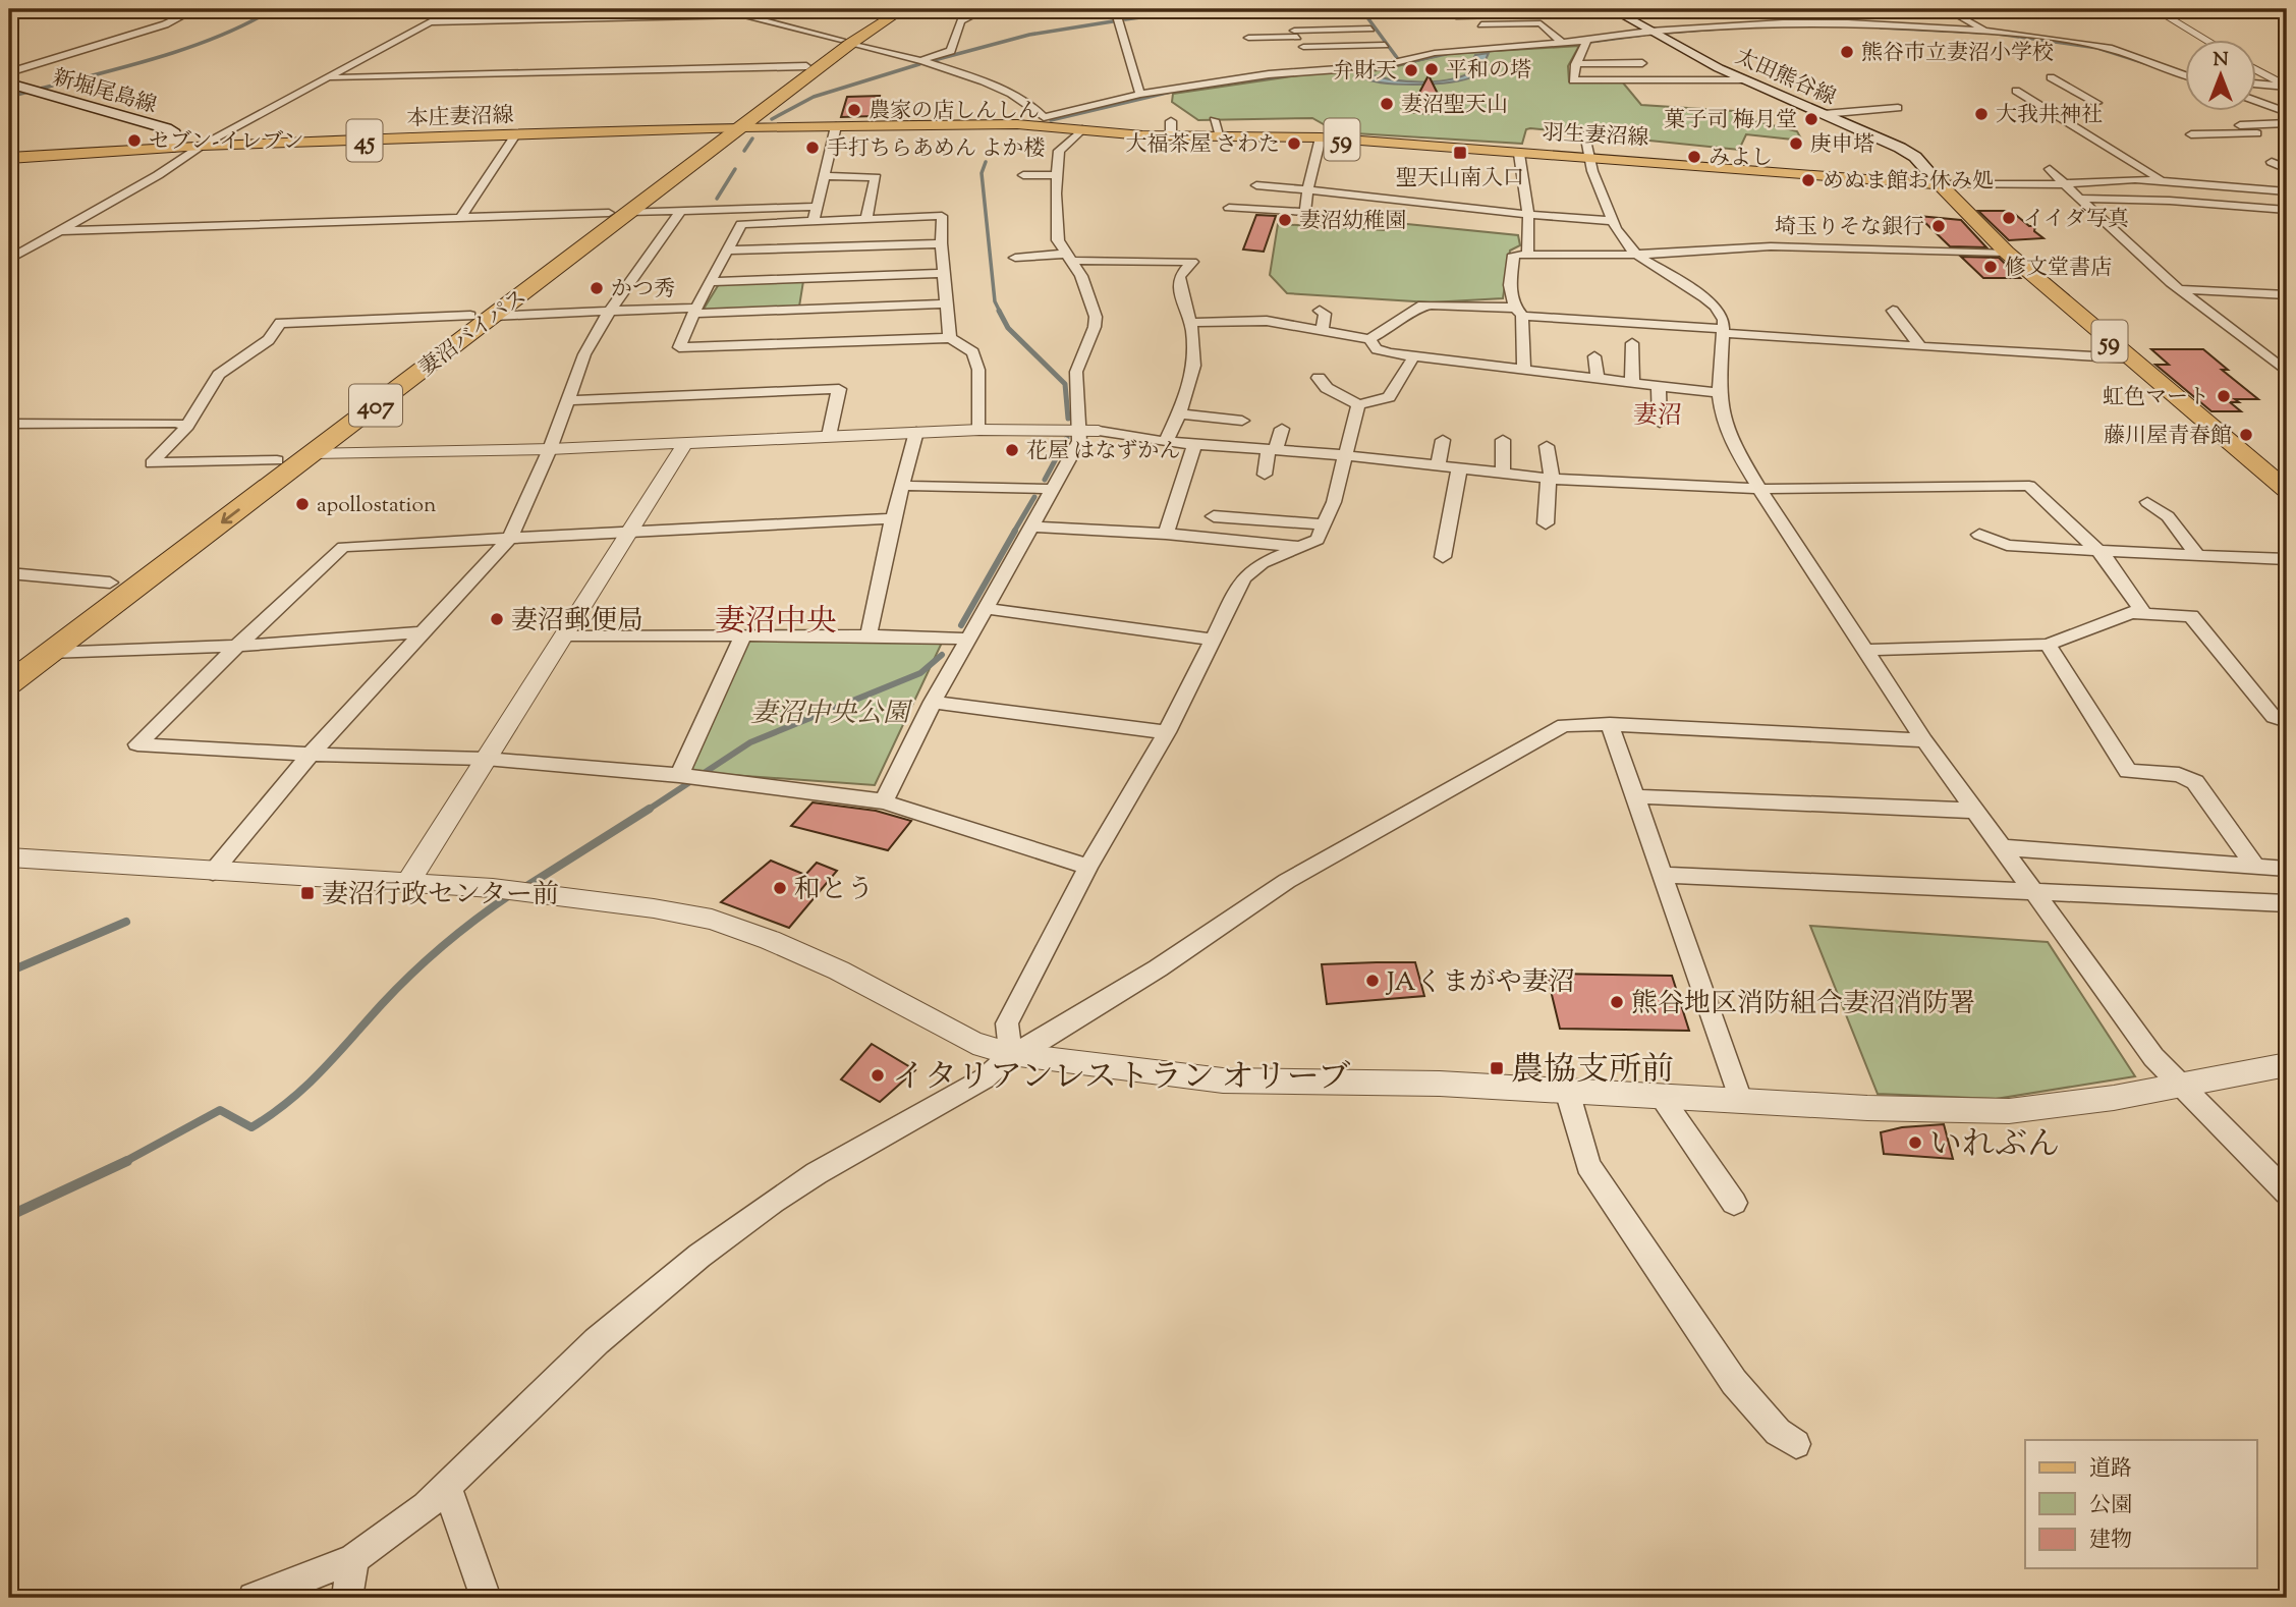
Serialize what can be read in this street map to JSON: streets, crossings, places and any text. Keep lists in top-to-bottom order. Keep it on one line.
{"streets":{"highway":["妻沼バイパス","407"],"main road":["太田熊谷線","新堀尾島線","本庄妻沼線","羽生妻沼線","59","45"]},"crossings":[["太田熊谷線","羽生妻沼線"],["太田熊谷線","59"],["新堀尾島線","本庄妻沼線"],["本庄妻沼線","羽生妻沼線"],["本庄妻沼線","妻沼バイパス"],["羽生妻沼線","59"],["羽生妻沼線","妻沼バイパス"]],"districts":["妻沼","妻沼中央"],"parks":["妻沼中央公園"],"places":{"other":["熊谷市立妻沼小学校","平和の塔","弁財天","妻沼聖天山","農家の店しんしん","大我井神社","菓子司 梅月堂","セブン-イレブン","大福茶屋 さわた","庚申塔","手打ちらあめん よか楼","みよし","めぬま館お休み処","イイダ写真","妻沼幼稚園","埼玉りそな銀行","修文堂書店","かつ秀","虹色マート","藤川屋青春館","花屋 はなずかん","apollostation","妻沼郵便局","和とう","JAくまがや妻沼","熊谷地区消防組合妻沼消防署","イタリアンレストラン オリーブ","いれぶん"],"transit":["聖天山南入口","妻沼行政センター前","農協支所前"]},"legend":["道路","公園","建物"],"north":"top"}
